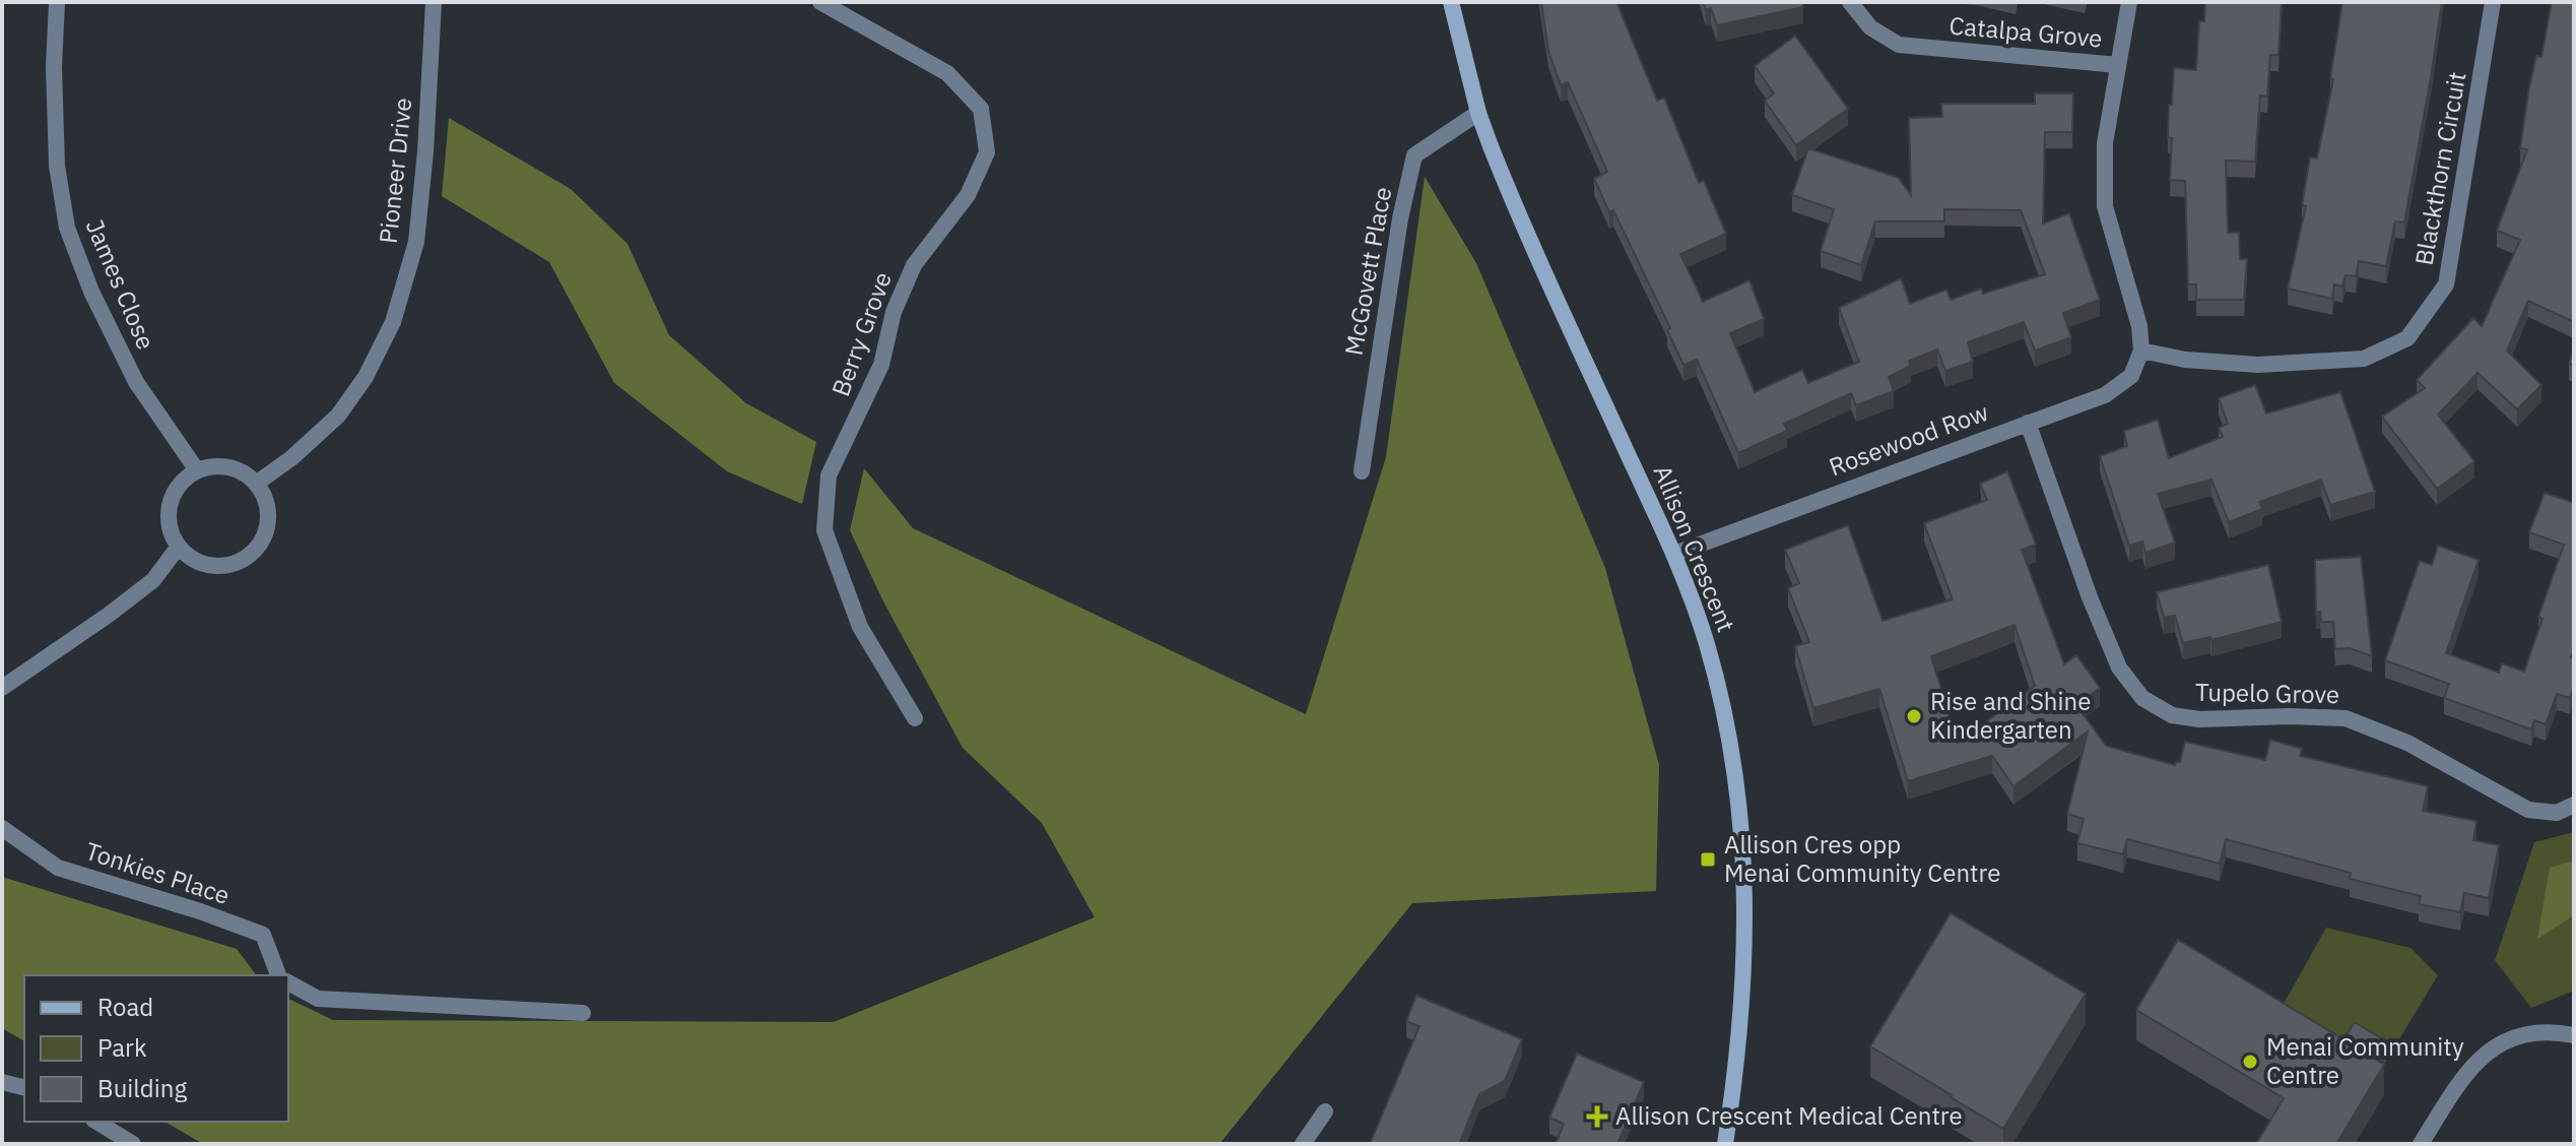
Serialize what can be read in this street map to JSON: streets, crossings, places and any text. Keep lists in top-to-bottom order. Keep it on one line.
{"streets":{"street":["Catalpa Grove","Blackthorn Circuit","Pioneer Drive","McGovett Place","James Close","Berry Grove","Rosewood Row","Allison Crescent","Tupelo Grove","Tonkies Place"]},"crossings":[["Blackthorn Circuit","Rosewood Row"],["Pioneer Drive","James Close"],["McGovett Place","Allison Crescent"],["Rosewood Row","Allison Crescent"],["Rosewood Row","Tupelo Grove"]],"places":{"other":["Rise and Shine Kindergarten","Menai Community Centre"],"transit":["Allison Cres opp Menai Community Centre"],"health":["Allison Crescent Medical Centre"]},"legend":["Road","Park","Building"]}
